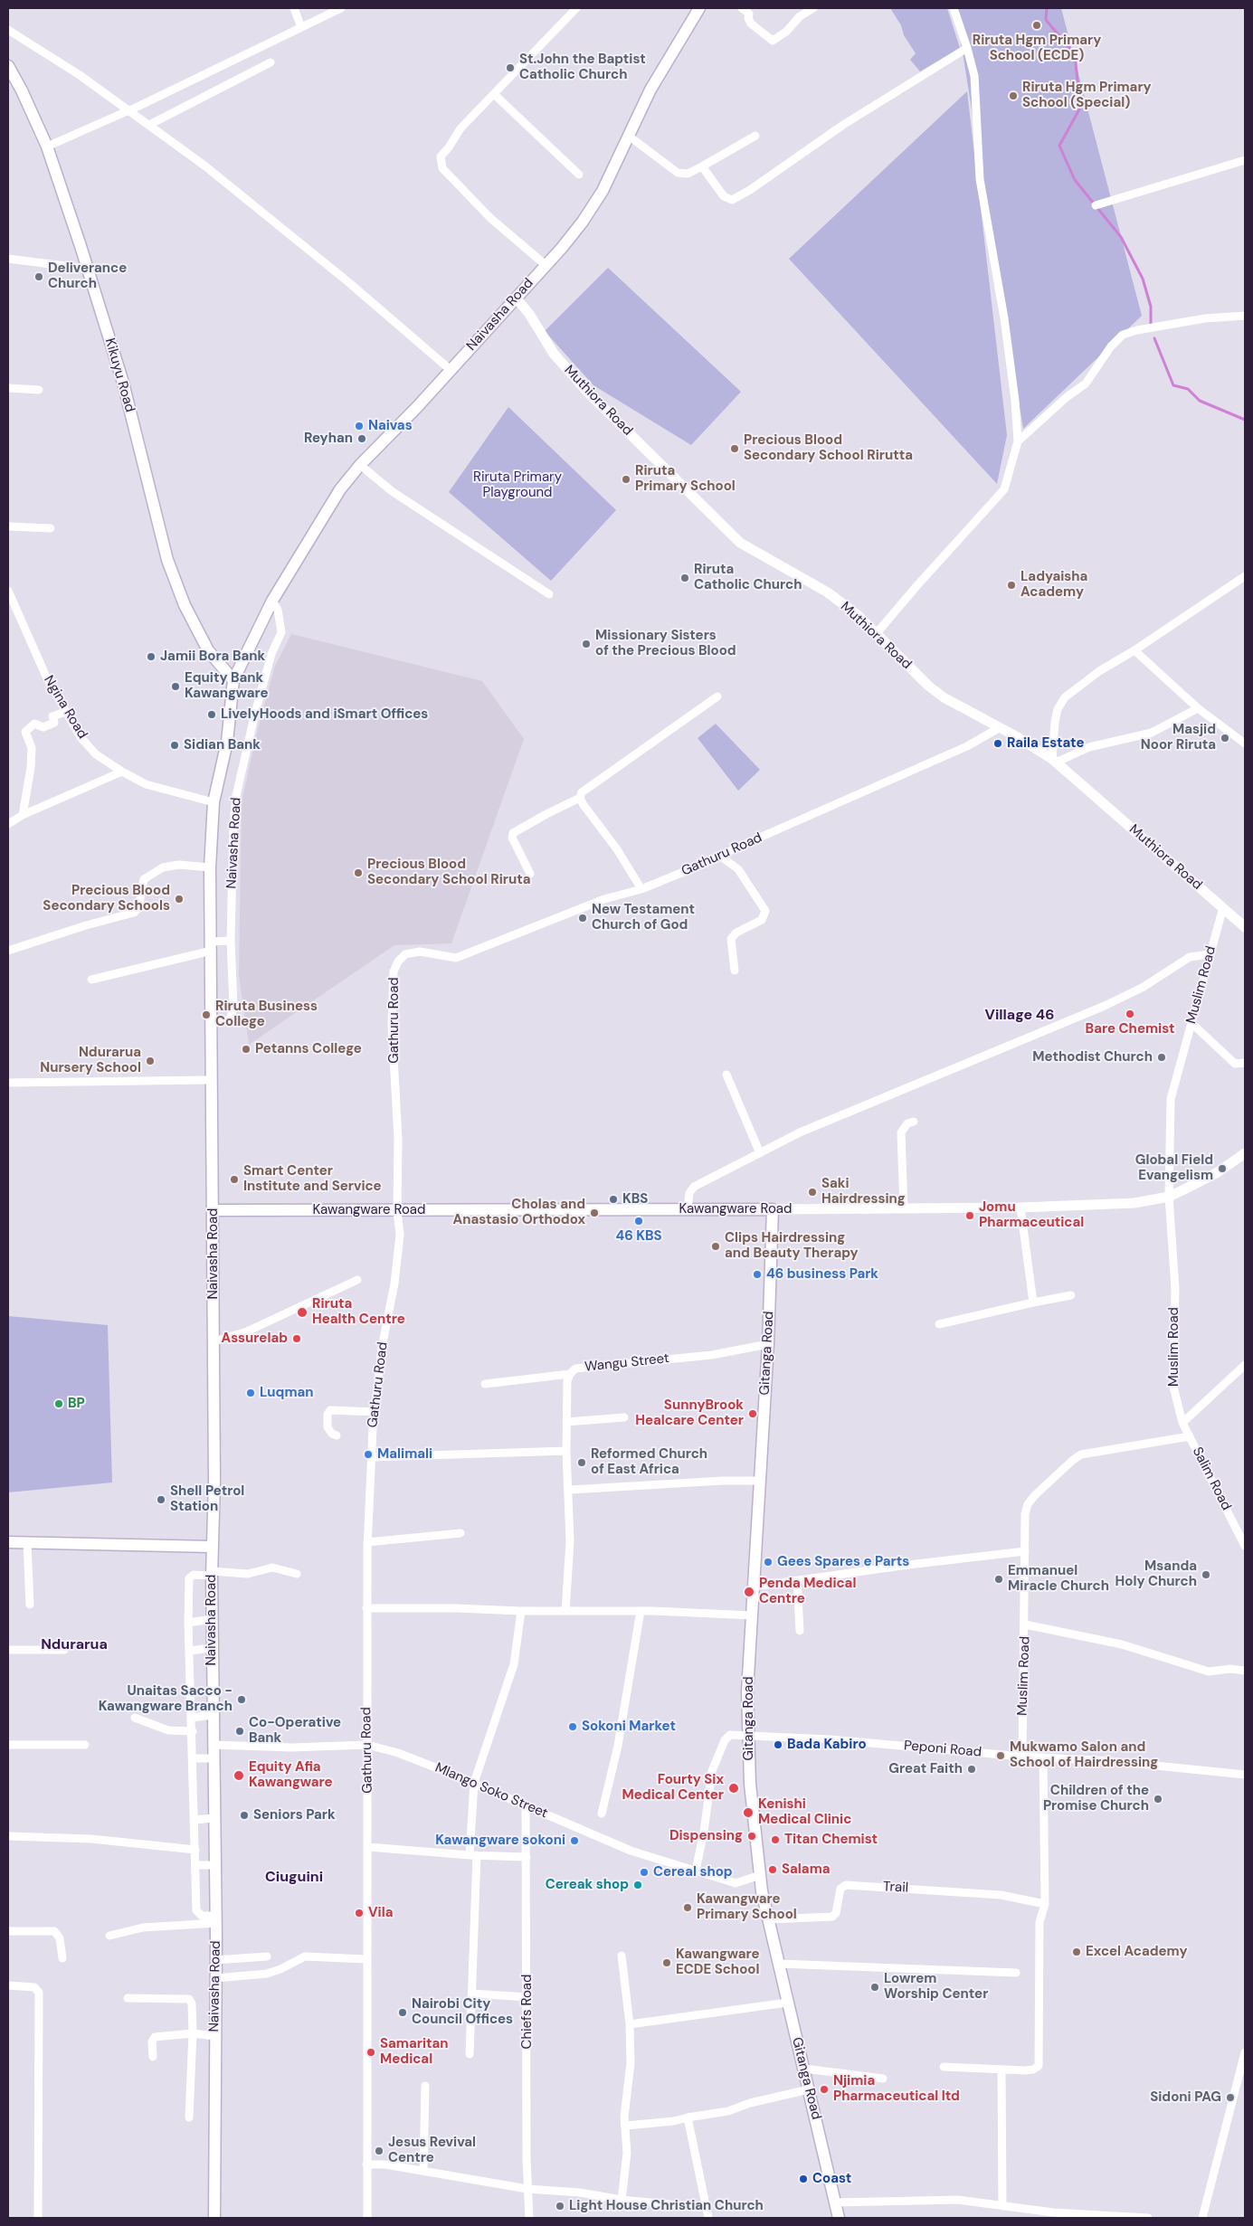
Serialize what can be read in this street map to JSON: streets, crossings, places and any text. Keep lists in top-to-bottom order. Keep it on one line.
{"streets":{"main road":["Naivasha Road","Kikuyu Road","Kawangware Road","Gitanga Road"],"street":["Muthiora Road","Ngina Road","Gathuru Road","Muslim Road","Wangu Street","Salim Road","Peponi Road","Mlango Soko Street","Trail","Chiefs Road"]},"crossings":[["Naivasha Road","Kikuyu Road"],["Naivasha Road","Muthiora Road"],["Naivasha Road","Ngina Road"],["Naivasha Road","Kawangware Road"],["Naivasha Road","Mlango Soko Street"],["Muthiora Road","Gathuru Road"],["Muthiora Road","Muslim Road"],["Gathuru Road","Kawangware Road"],["Gathuru Road","Mlango Soko Street"],["Muslim Road","Kawangware Road"],["Muslim Road","Salim Road"],["Muslim Road","Peponi Road"],["Kawangware Road","Gitanga Road"],["Gitanga Road","Wangu Street"],["Gitanga Road","Peponi Road"],["Gitanga Road","Mlango Soko Street"],["Gitanga Road","Trail"],["Peponi Road","Mlango Soko Street"],["Mlango Soko Street","Chiefs Road"]],"districts":["Village 46","Ndurarua","Ciuguini"],"parks":["Riruta Primary Playground"],"places":["Riruta Hgm Primary School (ECDE)","St.John the Baptist Catholic Church","Riruta Hgm Primary School (Special)","Deliverance Church","Naivas","Reyhan","Precious Blood Secondary School Rirutta","Riruta Primary School","Riruta Catholic Church","Ladyaisha Academy","Missionary Sisters of the Precious Blood","Jamii Bora Bank","Equity Bank Kawangware","LivelyHoods and iSmart Offices","Masjid Noor Riruta","Raila Estate","Sidian Bank","Precious Blood Secondary School Riruta","Precious Blood Secondary Schools","New Testament Church of God","Bare Chemist","Riruta Business College","Petanns College","Methodist Church","Ndurarua Nursery School","Global Field Evangelism","Smart Center Institute and Service","Saki Hairdressing","KBS","Cholas and Anastasio Orthodox","Jomu Pharmaceutical","46 KBS","Clips Hairdressing and Beauty Therapy","46 business Park","Riruta Health Centre","Assurelab","Luqman","BP","SunnyBrook Healcare Center","Malimali","Reformed Church of East Africa","Shell Petrol Station","Gees Spares e Parts","Msanda Holy Church","Emmanuel Miracle Church","Penda Medical Centre","Unaitas Sacco - Kawangware Branch","Sokoni Market","Co-Operative Bank","Bada Kabiro","Mukwamo Salon and School of Hairdressing","Great Faith","Equity Afia Kawangware","Fourty Six Medical Center","Children of the Promise Church","Kenishi Medical Clinic","Seniors Park","Dispensing","Titan Chemist","Kawangware sokoni","Salama","Cereal shop","Cereak shop","Kawangware Primary School","Vila","Excel Academy","Kawangware ECDE School","Lowrem Worship Center","Nairobi City Council Offices","Samaritan Medical","Njimia Pharmaceutical ltd","Sidoni PAG","Jesus Revival Centre","Coast","Light House Christian Church"]}
